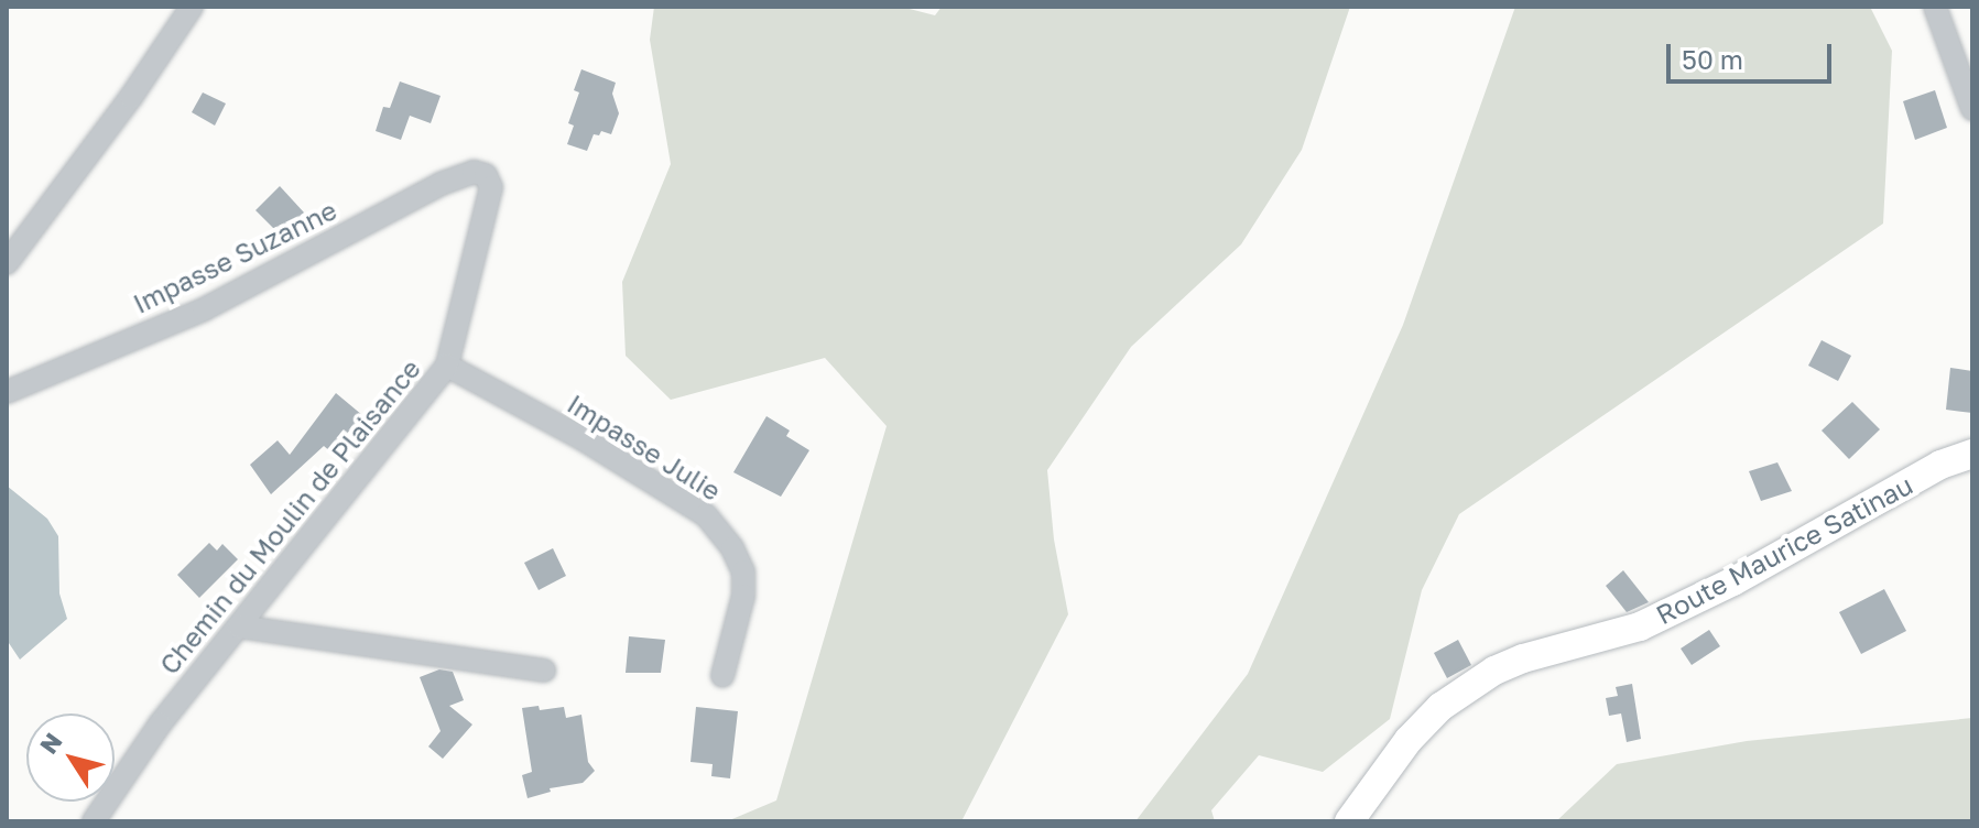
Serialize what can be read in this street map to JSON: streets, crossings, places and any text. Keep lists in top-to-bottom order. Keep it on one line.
{"streets":{"main road":["Route Maurice Satinau"],"street":["Impasse Suzanne","Impasse Julie","Chemin du Moulin de Plaisance"]},"crossings":[["Impasse Suzanne","Chemin du Moulin de Plaisance"],["Impasse Julie","Chemin du Moulin de Plaisance"]],"scale_bar":"50 m","north":"top left"}
